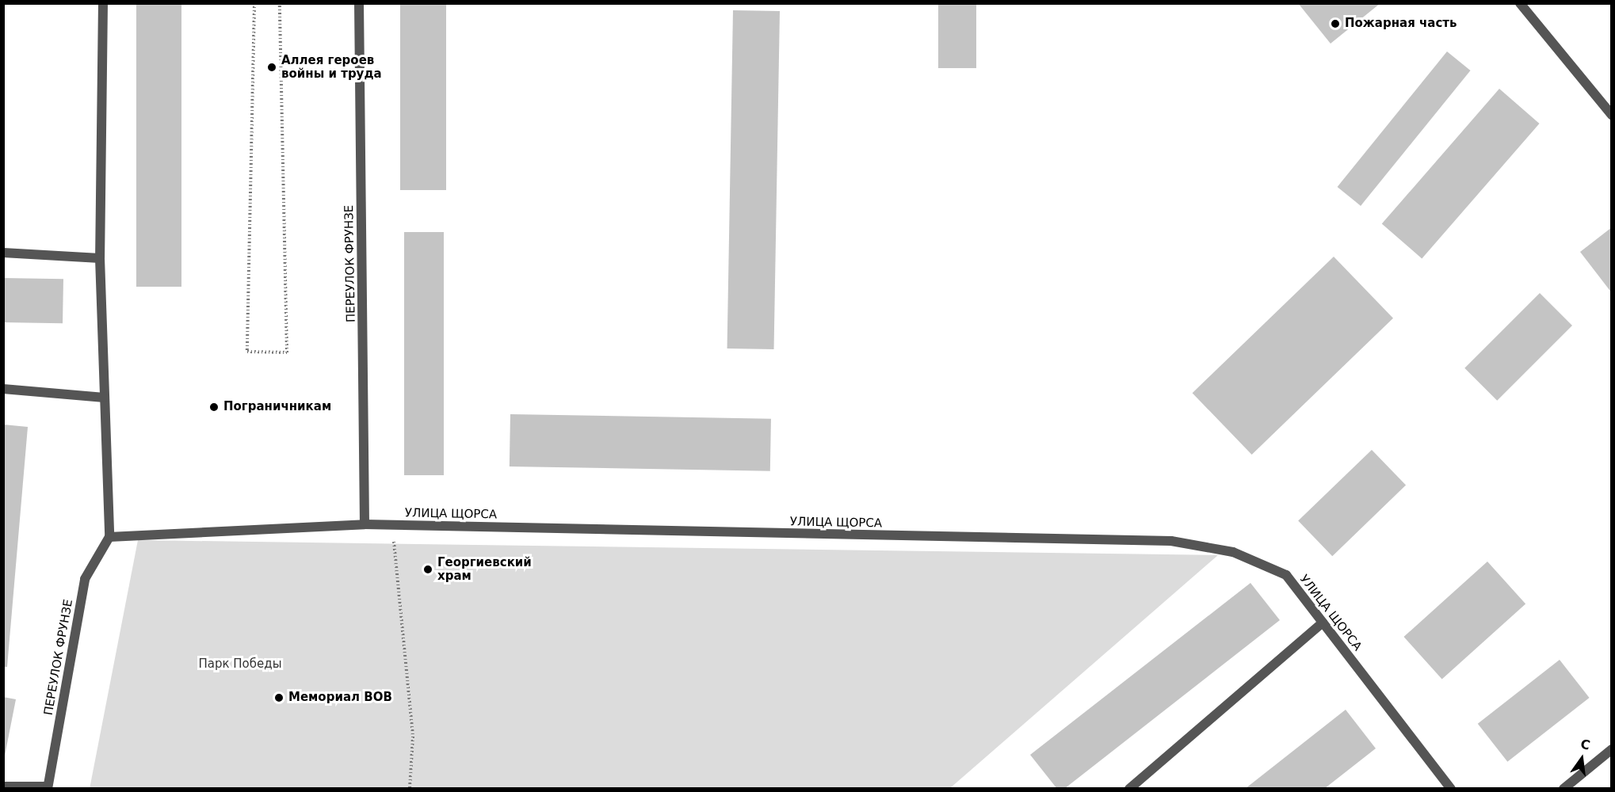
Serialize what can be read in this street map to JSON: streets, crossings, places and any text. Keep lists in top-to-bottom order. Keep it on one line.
{"streets":{"street":["ПЕРЕУЛОК ФРУНЗЕ","УЛИЦА ЩОРСА"]},"crossings":[["ПЕРЕУЛОК ФРУНЗЕ","УЛИЦА ЩОРСА"]],"parks":["Парк Победы"],"places":["Пожарная часть","Аллея героев войны и труда","Пограничникам","Георгиевский храм","Мемориал ВОВ"],"north":"top"}
